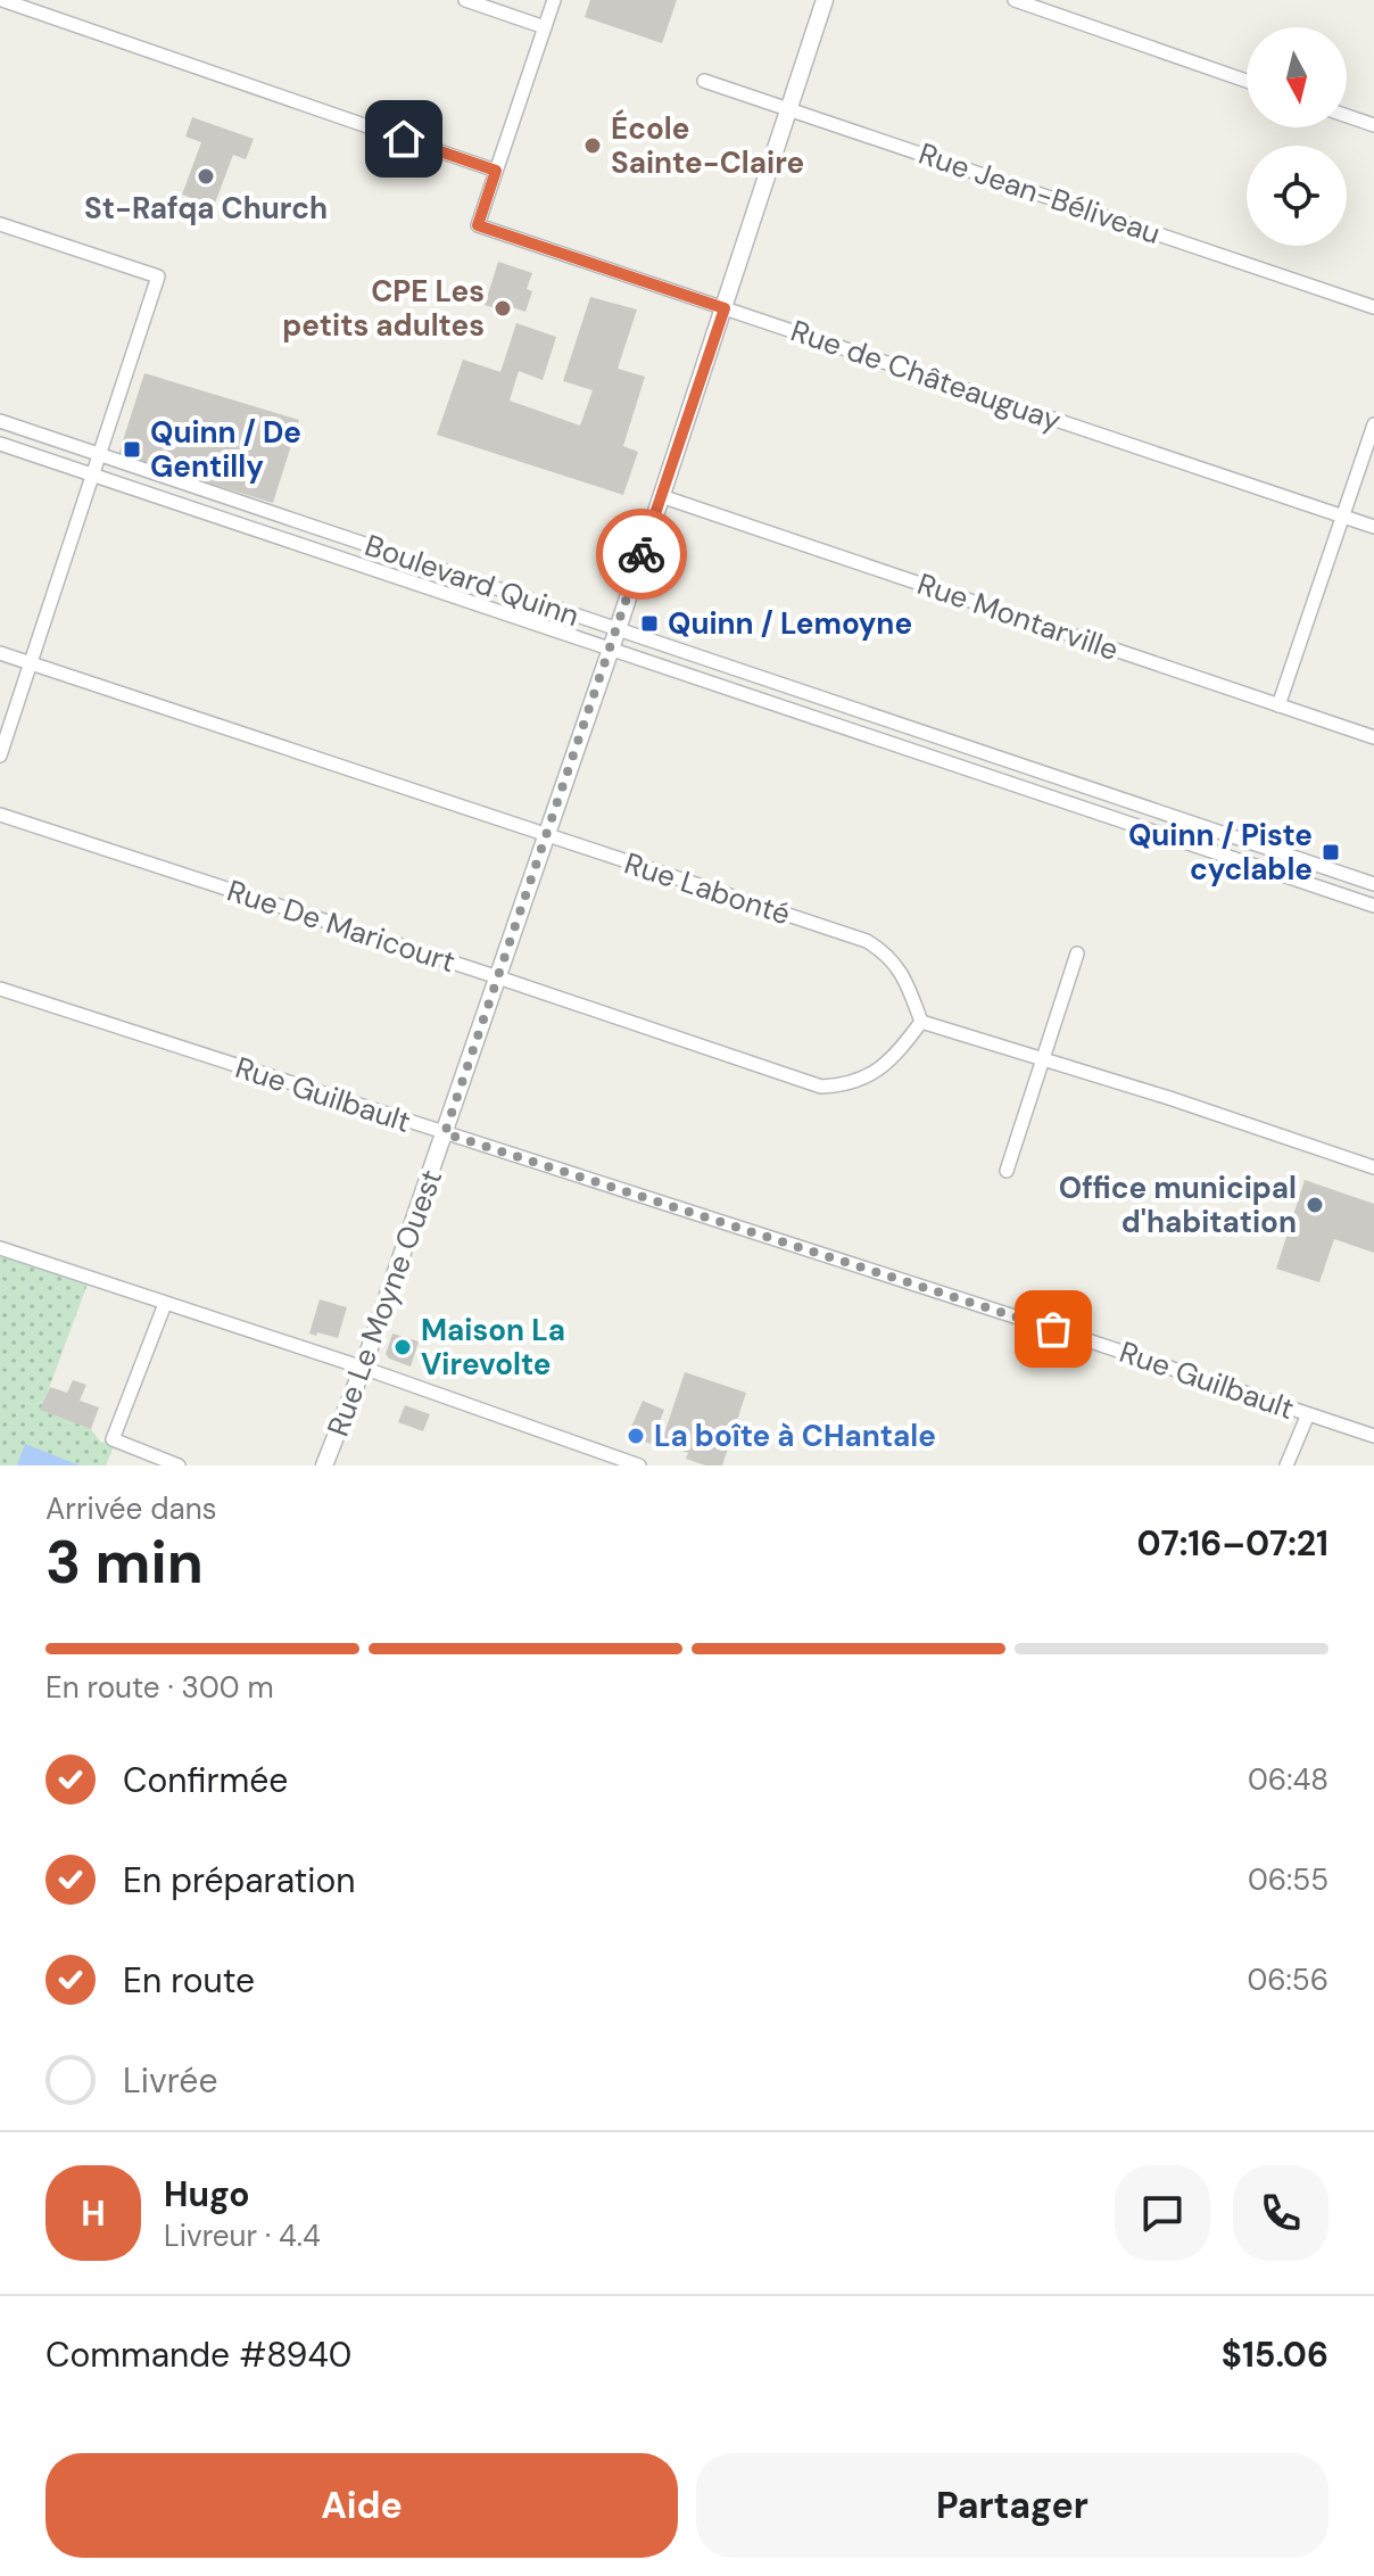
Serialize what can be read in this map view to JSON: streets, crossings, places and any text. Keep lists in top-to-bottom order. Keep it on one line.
{"streets":{"street":["Rue Jean-Béliveau","Rue de Châteauguay","Boulevard Quinn","Rue Montarville","Rue Labonté","Rue De Maricourt","Rue Guilbault","Rue Le Moyne Ouest"]},"crossings":[["Rue Jean-Béliveau","Rue Le Moyne Ouest"],["Rue de Châteauguay","Rue Le Moyne Ouest"],["Boulevard Quinn","Rue Le Moyne Ouest"],["Rue Montarville","Rue Le Moyne Ouest"],["Rue Labonté","Rue De Maricourt"],["Rue Labonté","Rue Le Moyne Ouest"],["Rue De Maricourt","Rue Le Moyne Ouest"],["Rue Guilbault","Rue Le Moyne Ouest"]],"places":{"other":["École Sainte-Claire","St-Rafqa Church","CPE Les petits adultes","Office municipal d'habitation","Maison La Virevolte","La boîte à CHantale"],"transit":["Quinn / De Gentilly","Quinn / Lemoyne","Quinn / Piste cyclable"]},"north":"bottom","page":{"heading":["3 min","Arrivée dans","07:16–07:21"],"panel":["Hugo","Livreur · 4.4","Commande #8940","$15.06"],"bar":"En route · 300 m","list":[["Confirmée","06:48"],["En préparation","06:55"],["En route","06:56"],"Livrée"],"round":"H","buttons":["Aide","Partager"]}}
